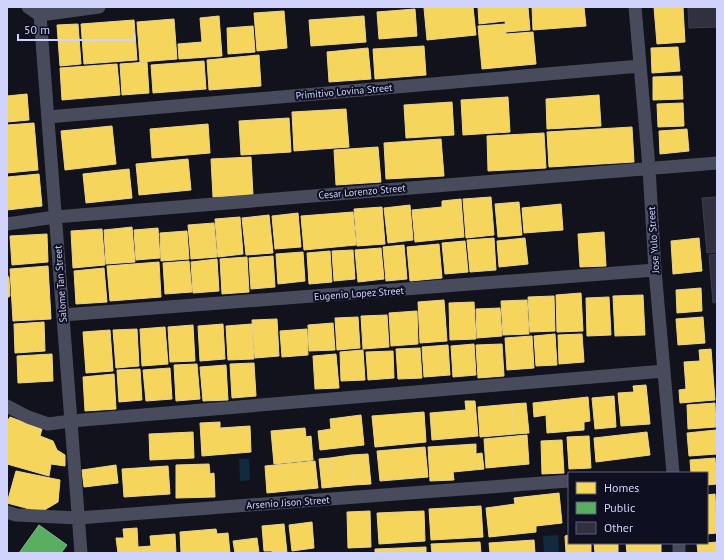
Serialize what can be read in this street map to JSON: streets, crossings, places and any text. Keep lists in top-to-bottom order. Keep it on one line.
{"streets":{"street":["Primitivo Lovina Street","Cesar Lorenzo Street","Jose Yulo Street","Salome Tan Street","Eugenio Lopez Street","Arsenio Jison Street"]},"crossings":[["Primitivo Lovina Street","Jose Yulo Street"],["Primitivo Lovina Street","Salome Tan Street"],["Cesar Lorenzo Street","Jose Yulo Street"],["Cesar Lorenzo Street","Salome Tan Street"],["Jose Yulo Street","Eugenio Lopez Street"],["Salome Tan Street","Eugenio Lopez Street"],["Salome Tan Street","Arsenio Jison Street"]],"legend":["Homes","Public","Other"],"scale_bar":"50 m"}
